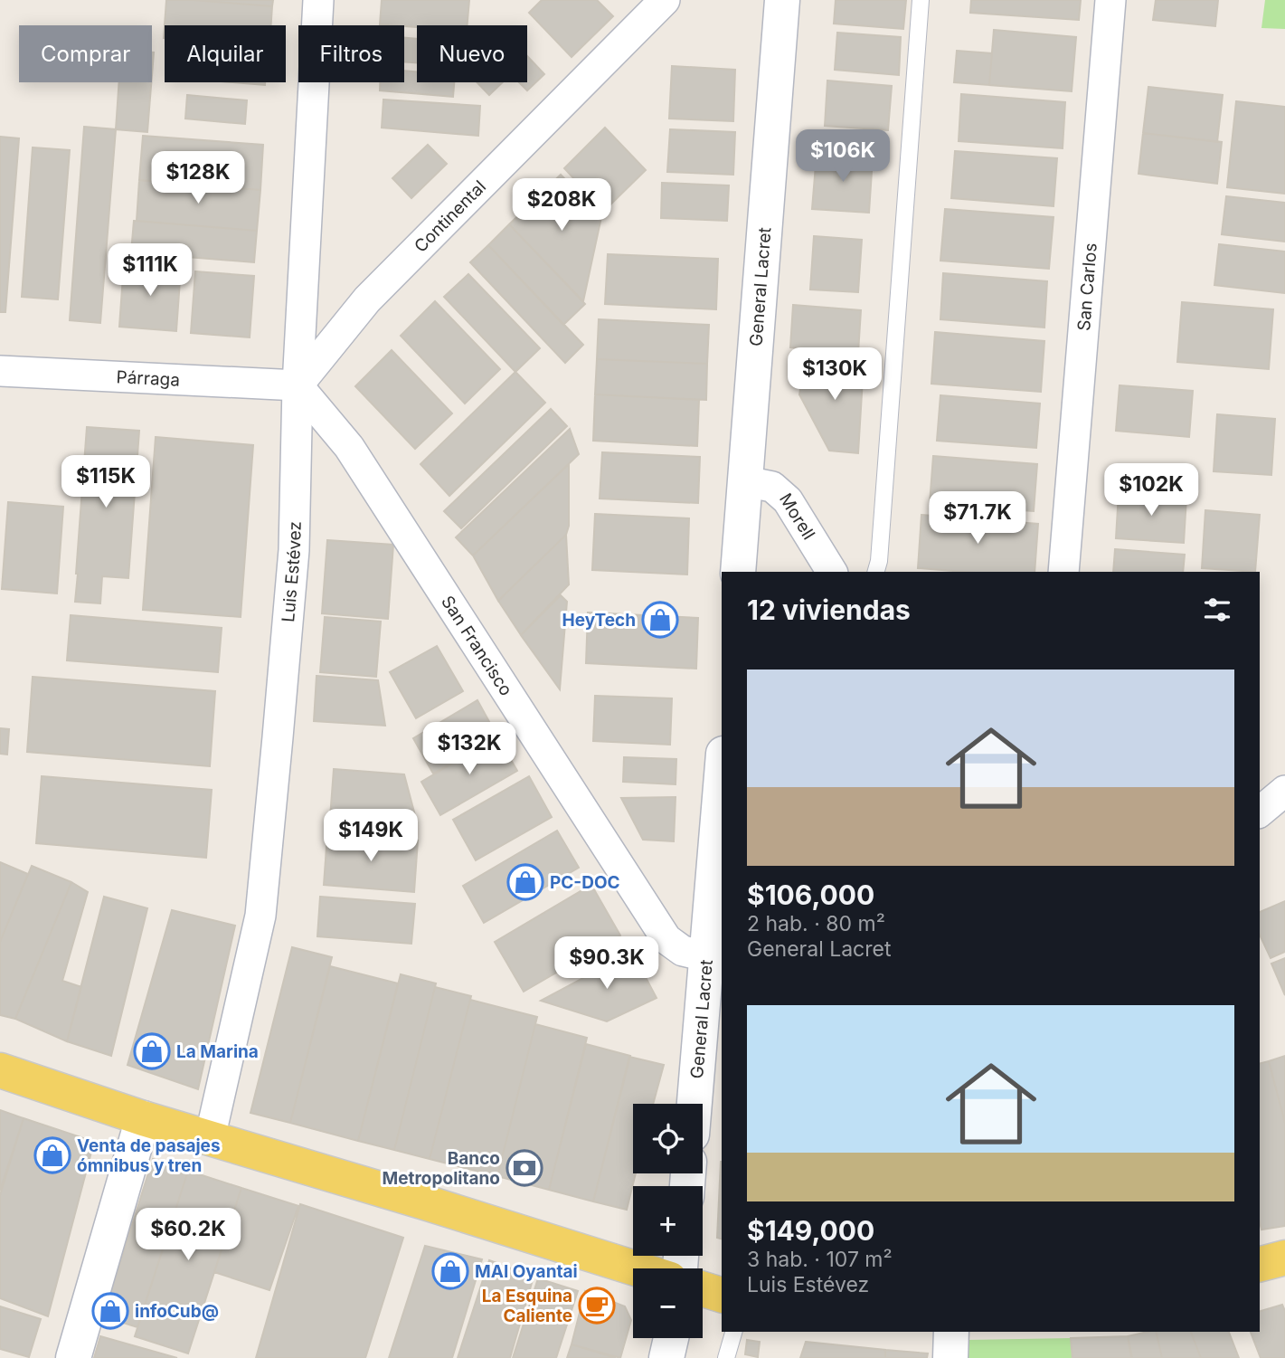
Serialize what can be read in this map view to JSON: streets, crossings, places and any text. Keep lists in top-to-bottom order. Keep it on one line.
{"streets":{"main road":["General Lacret"],"street":["Continental","San Carlos","Párraga","Morell","Luis Estévez","San Francisco"]},"crossings":[["Continental","Párraga"],["Continental","Luis Estévez"],["Continental","San Francisco"],["General Lacret","Morell"],["General Lacret","San Francisco"],["Párraga","Luis Estévez"],["Párraga","San Francisco"],["Luis Estévez","San Francisco"]],"places":{"shop":["HeyTech","PC-DOC","La Marina","Venta de pasajes ómnibus y tren","MAI Oyantai","infoCub@"],"bank":["Banco Metropolitano"],"cafe":["La Esquina Caliente"]},"page":{"chip":["Comprar","Alquilar","Filtros","Nuevo"],"price":["$106K","$128K","$208K","$111K","$130K","$115K","$102K","$71.7K","$132K","$149K","$90.3K","$60.2K"],"heading":"12 viviendas","list":[{"name":"$106,000","note":"2 hab. · 80 m² · General Lacret"},{"name":"$149,000","note":"3 hab. · 107 m² · Luis Estévez"}],"map_buttons":["+","−"]}}
